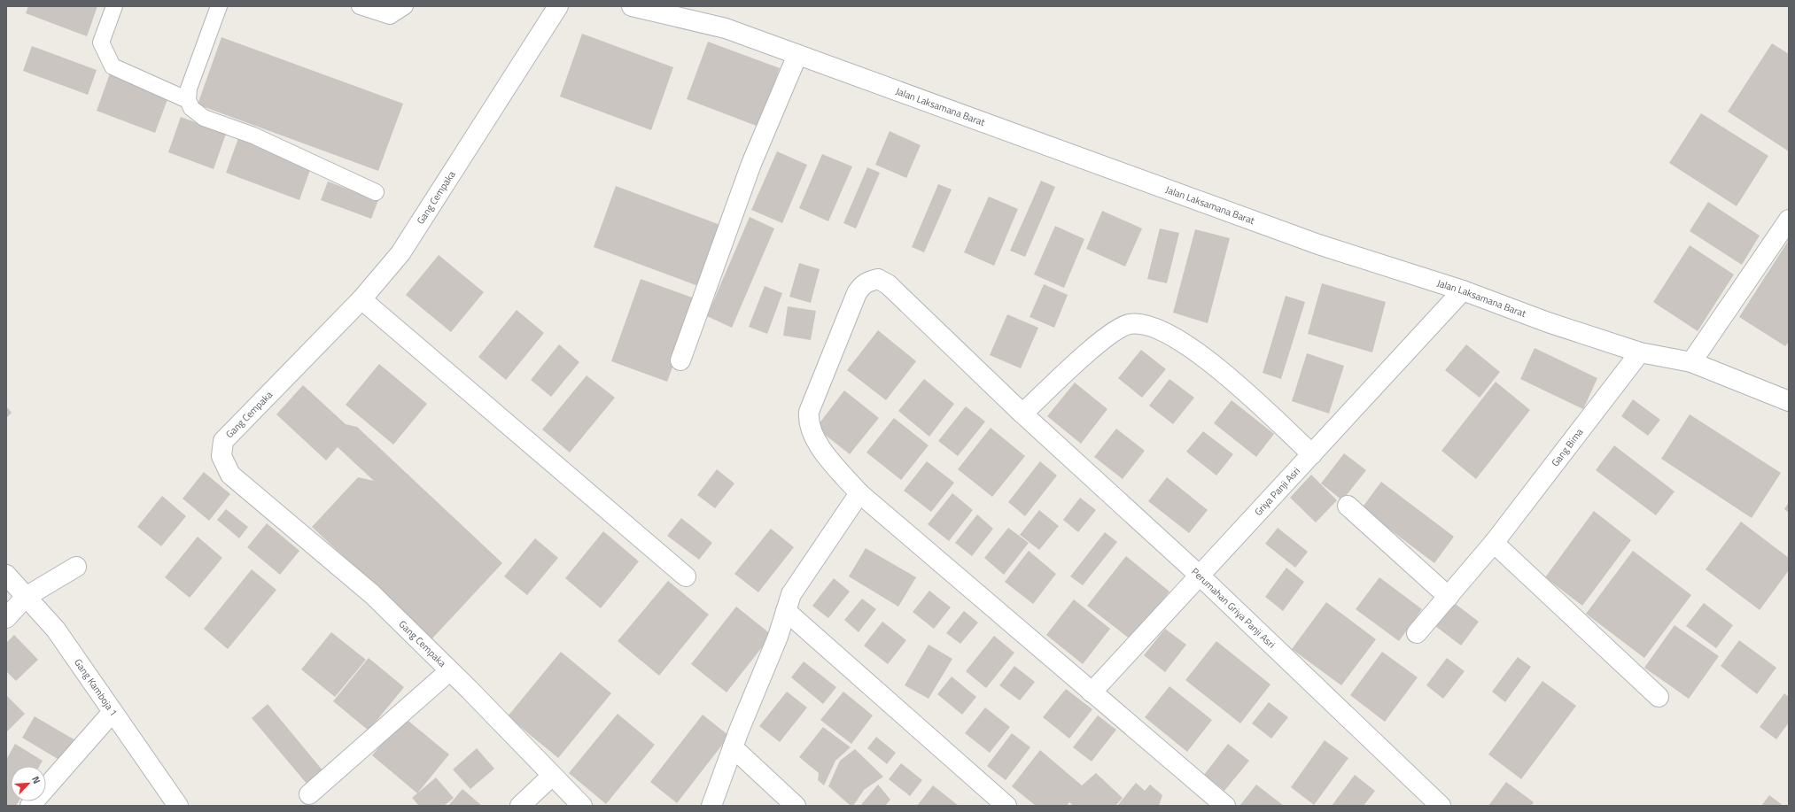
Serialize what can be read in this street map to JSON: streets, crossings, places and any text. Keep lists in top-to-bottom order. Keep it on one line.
{"streets":{"street":["Jalan Laksamana Barat","Gang Cempaka","Gang Bima","Griya Panji Asri","Perumahan Griya Panji Asri","Gang Kamboja 1"]},"crossings":[["Jalan Laksamana Barat","Gang Bima"],["Jalan Laksamana Barat","Griya Panji Asri"],["Griya Panji Asri","Perumahan Griya Panji Asri"]],"north":"top right"}
